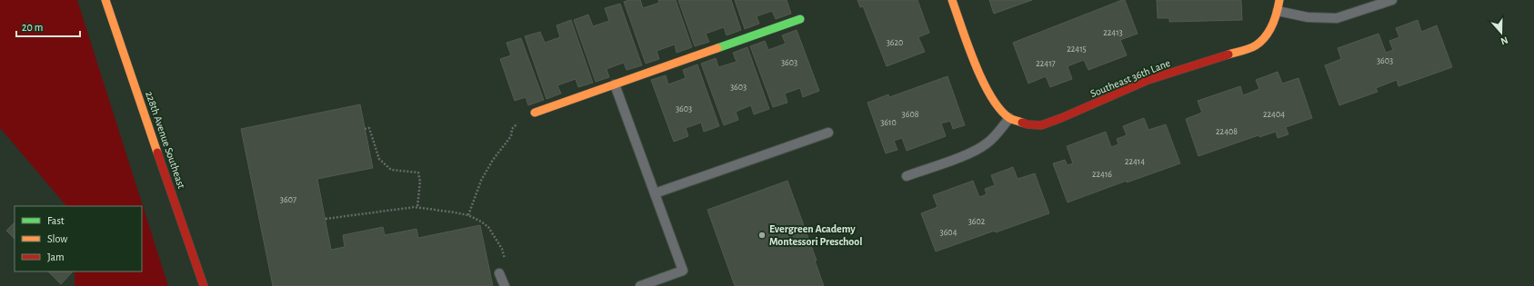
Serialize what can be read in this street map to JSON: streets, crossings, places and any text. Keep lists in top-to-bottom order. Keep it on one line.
{"streets":{"street":["Southeast 36th Lane","228th Avenue Southeast"]},"places":["Evergreen Academy Montessori Preschool"],"house_numbers":["22413","3620","22415","3603","3603","22417","3603","3603","3608","22404","3610","22408","22414","22416","3607","3602","3604"],"legend":["Fast","Slow","Jam"],"scale_bar":"20 m","north":"bottom"}
